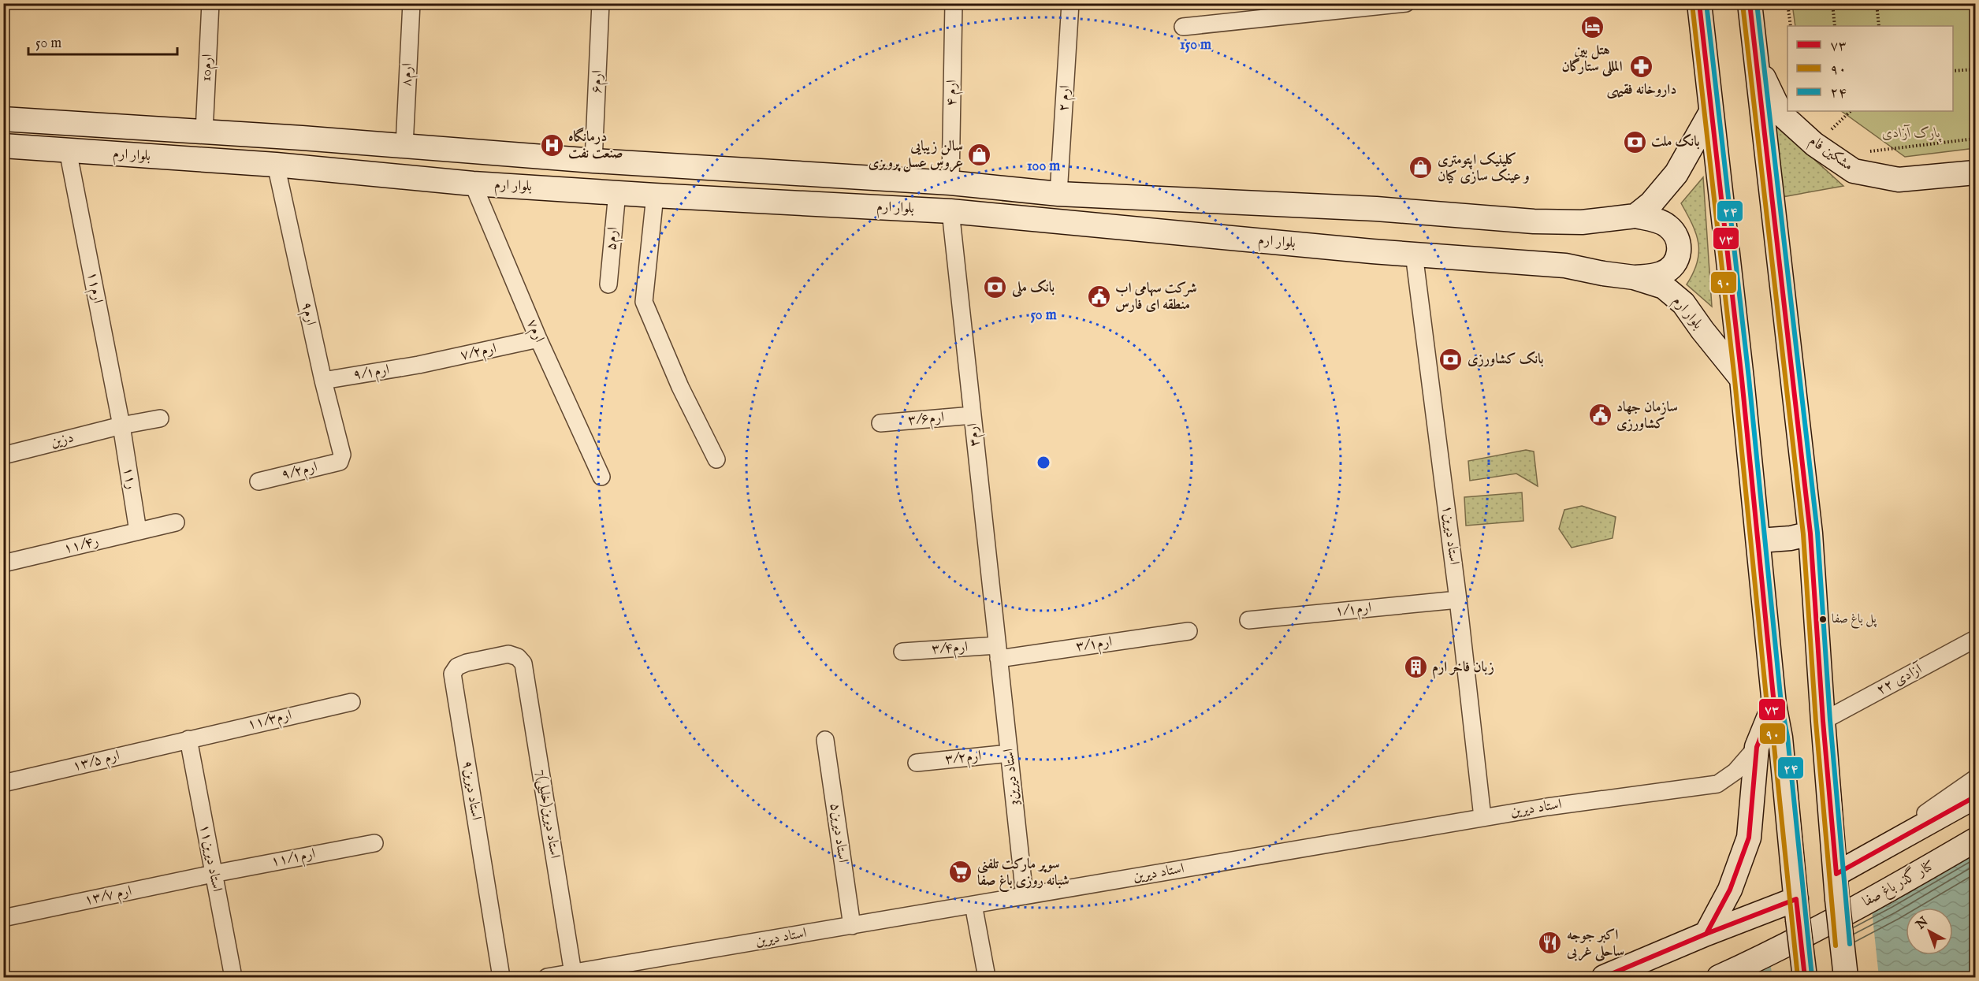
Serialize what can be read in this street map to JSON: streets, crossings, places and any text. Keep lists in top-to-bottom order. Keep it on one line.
{"streets":{"main road":["مشکین فام","بلوار ارم","کنار گذر باغ صفا"],"street":["ارم10","ارم۸","ارم۶","ارم ۴","ارم ۲","ارم۵","ارم۱۱","ارم۹","ارم۷","۷/۲ارم","۹/۱ارم","۳/۶ارم","ارم۳","دزین","۹/۲ارم","۱۱ر","استاد دیرین۱","۱۱/۴ر","۱/۱ارم","۳/۱ارم","۳/۴ارم","آزادی ۲۲","۱۱/۳ارم","۳/۲ارم","۱۳/۵ ارم","3استاد دیرین","استاد دیرین۹","استاد دیرین","7استاد دیرین(خلیلی)","استاد دیرین۵","استاد دیرین۱۱","۱۱/۱ارم","۱۳/۷ ارم"]},"crossings":[["ارم10","بلوار ارم"],["ارم۸","بلوار ارم"],["ارم۶","بلوار ارم"],["ارم ۴","بلوار ارم"],["ارم ۲","بلوار ارم"],["بلوار ارم","ارم۵"],["بلوار ارم","ارم۱۱"],["بلوار ارم","ارم۹"],["بلوار ارم","ارم۷"],["بلوار ارم","ارم۳"],["بلوار ارم","استاد دیرین۱"],["ارم۱۱","دزین"],["ارم۱۱","۱۱ر"],["ارم۹","۹/۱ارم"],["ارم۹","۹/۲ارم"],["ارم۷","۷/۲ارم"],["۷/۲ارم","۹/۱ارم"],["۳/۶ارم","ارم۳"],["ارم۳","۳/۱ارم"],["ارم۳","۳/۴ارم"],["ارم۳","3استاد دیرین"],["دزین","۱۱ر"],["۱۱ر","۱۱/۴ر"],["استاد دیرین۱","۱/۱ارم"],["استاد دیرین۱","استاد دیرین"],["۳/۱ارم","۳/۴ارم"],["۳/۱ارم","3استاد دیرین"],["۳/۴ارم","3استاد دیرین"],["۱۱/۳ارم","۱۳/۵ ارم"],["۱۱/۳ارم","استاد دیرین۱۱"],["۳/۲ارم","3استاد دیرین"],["۱۳/۵ ارم","استاد دیرین۱۱"],["3استاد دیرین","استاد دیرین"],["استاد دیرین۹","7استاد دیرین(خلیلی)"],["استاد دیرین","7استاد دیرین(خلیلی)"],["استاد دیرین","استاد دیرین۵"],["استاد دیرین۱۱","۱۱/۱ارم"],["استاد دیرین۱۱","۱۳/۷ ارم"],["۱۱/۱ارم","۱۳/۷ ارم"]],"parks":["پارک آزادی"],"places":{"hotel":["هتل بین المللی ستارگان"],"pharmacy":["داروخانه فقیهی"],"bank":["بانک ملت","بانک ملی","بانک کشاورزی"],"hospital":["درمانگاه صنعت نفت"],"shop":["سالن زیبایی عروس عسل پرويزی","کلینیک اپتومتری و عینک سازی کیان"],"public building":["شرکت سهامی اب منطقه ای فارس","سازمان جهاد کشاورزی"],"other":["پل باغ صفا"],"building":["زبان فاخر ارم"],"supermarket":["سوپر مارکت تلفنی شبانه روزی باغ صفا"],"restaurant":["اکبر جوجه ساحلی غربی"]},"lines":["transit line ۷۳","transit line ۲۴","transit line ۹۰"],"legend":["۷۳","۹۰","۲۴"],"scale_bar":"50 m","north":"top left","rings":["150 m","100 m","50 m"]}
